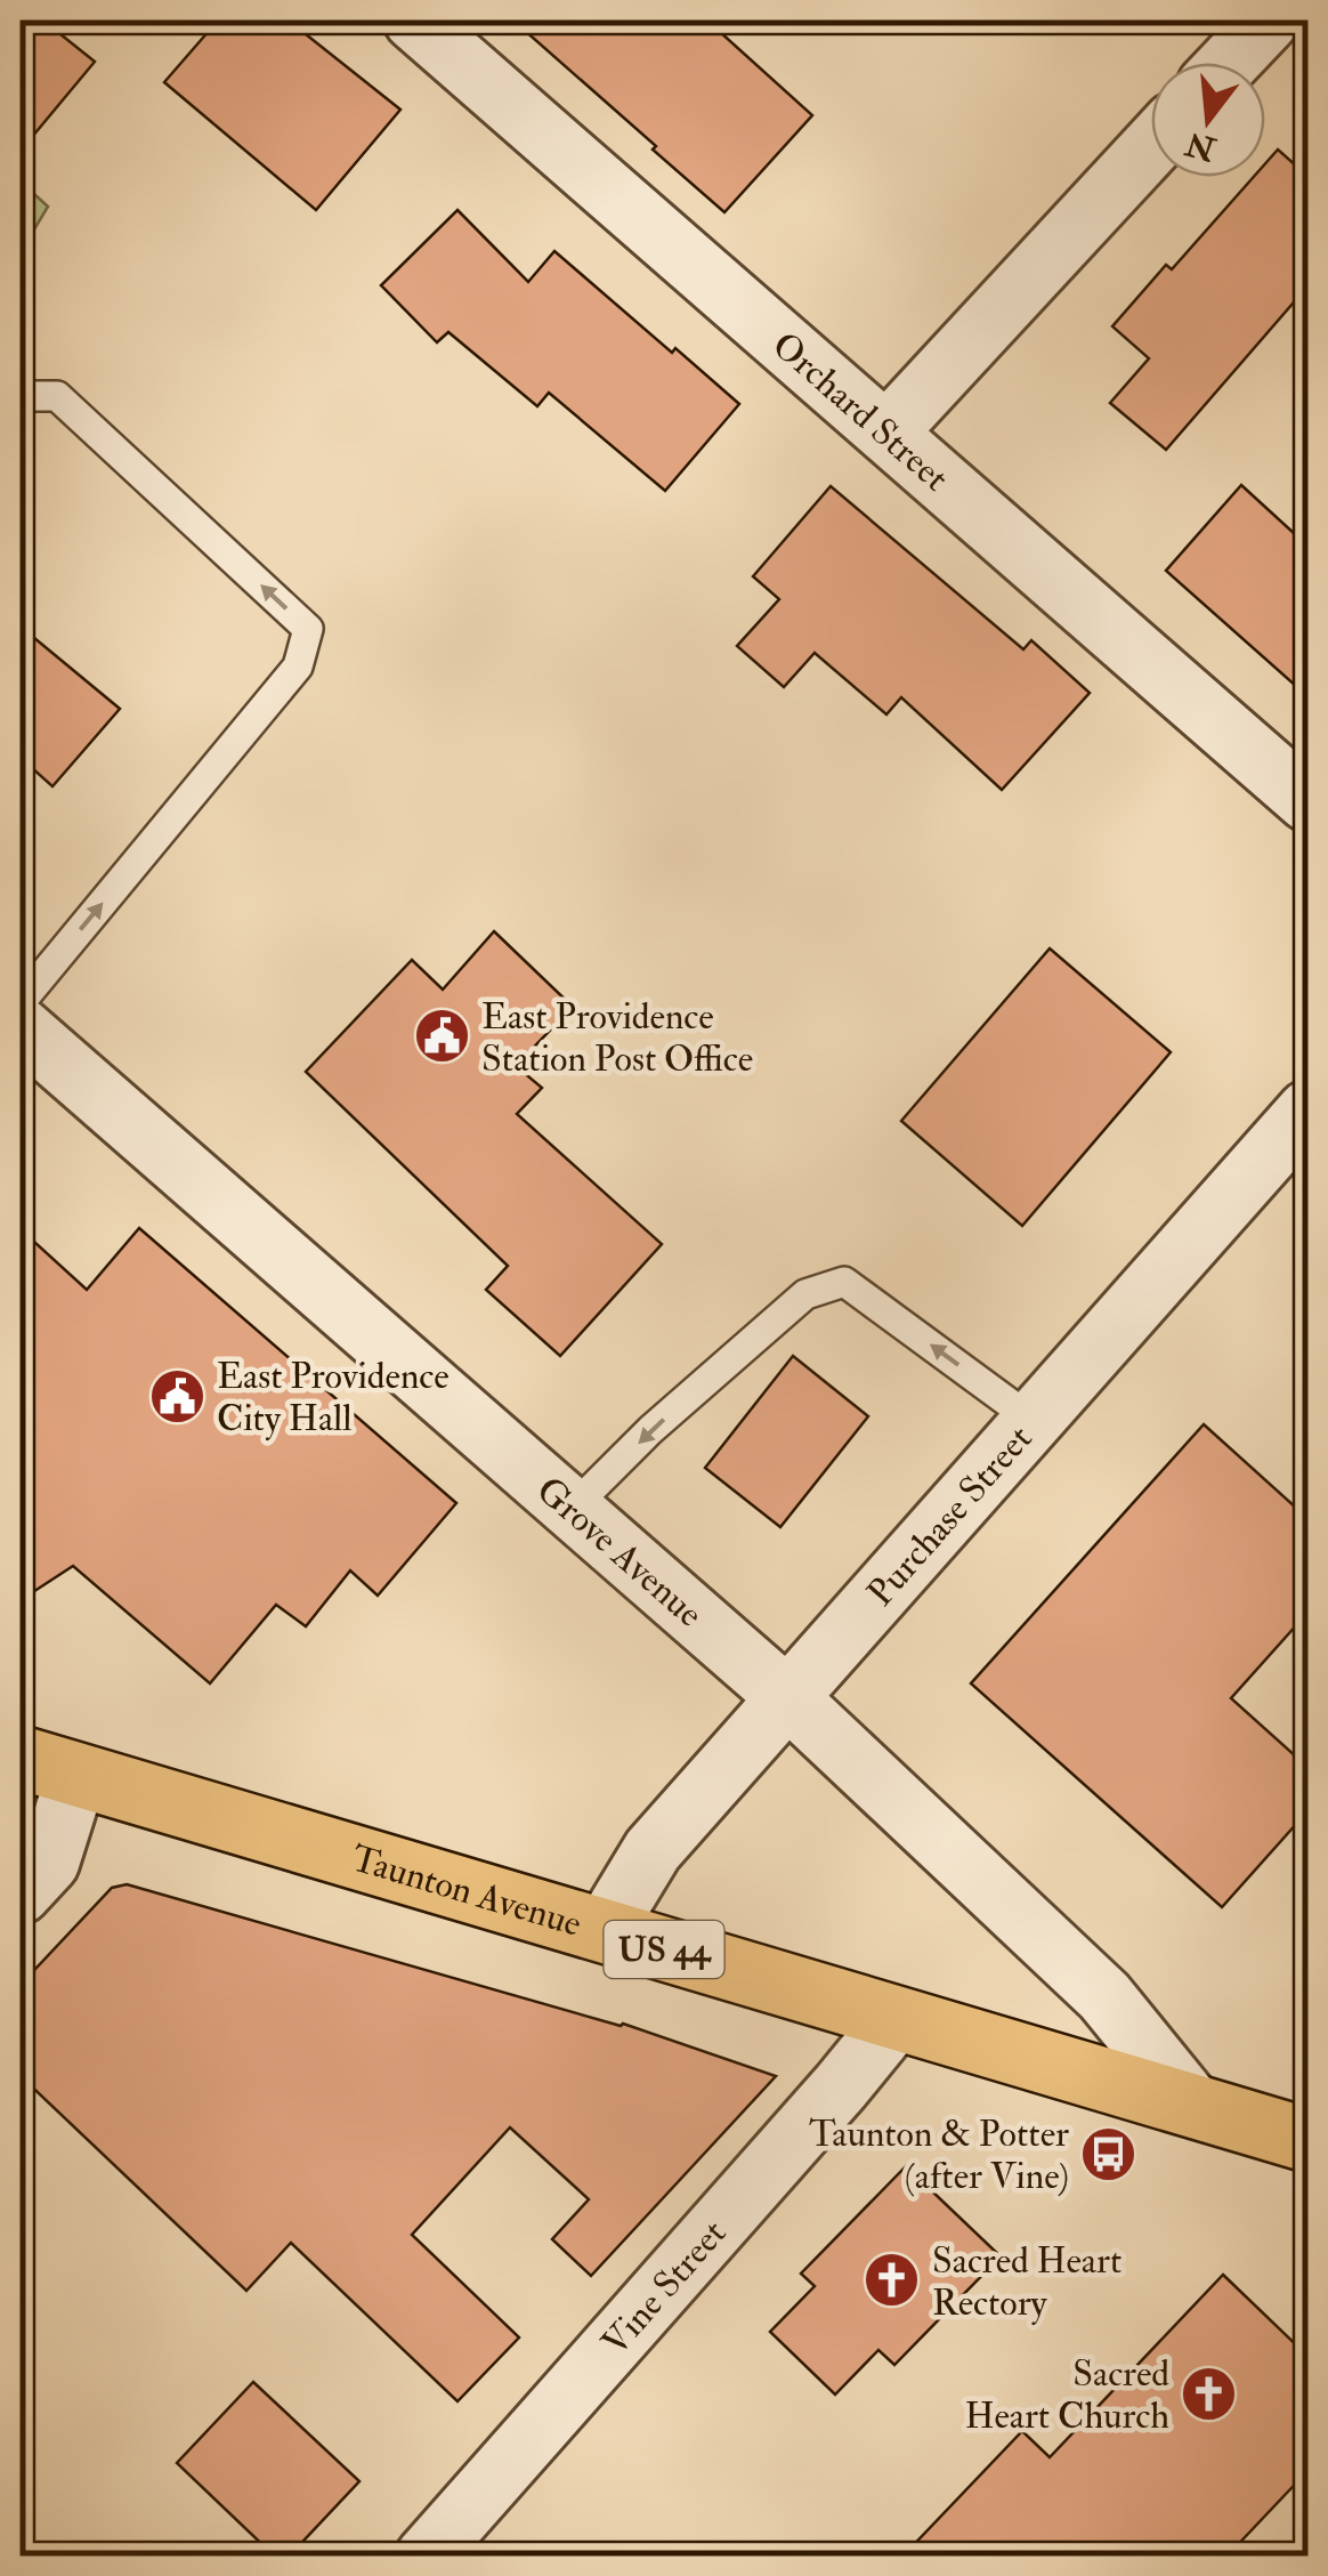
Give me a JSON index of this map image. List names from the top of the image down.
{
  "streets": {
    "highway": ["Taunton Avenue", "US 44"],
    "street": [
      "Orchard Street",
      "Purchase Street",
      "Grove Avenue",
      "Vine Street"
    ]
  },
  "crossings": [
    ["Purchase Street", "Grove Avenue"],
    ["Purchase Street", "Taunton Avenue"],
    ["Grove Avenue", "Taunton Avenue"],
    ["Taunton Avenue", "Vine Street"]
  ],
  "places": {
    "public building": ["East Providence Station Post Office", "East Providence City Hall"],
    "bus stop": ["Taunton & Potter (after Vine)"],
    "church": ["Sacred Heart Rectory", "Sacred Heart Church"]
  },
  "north": "bottom"
}
